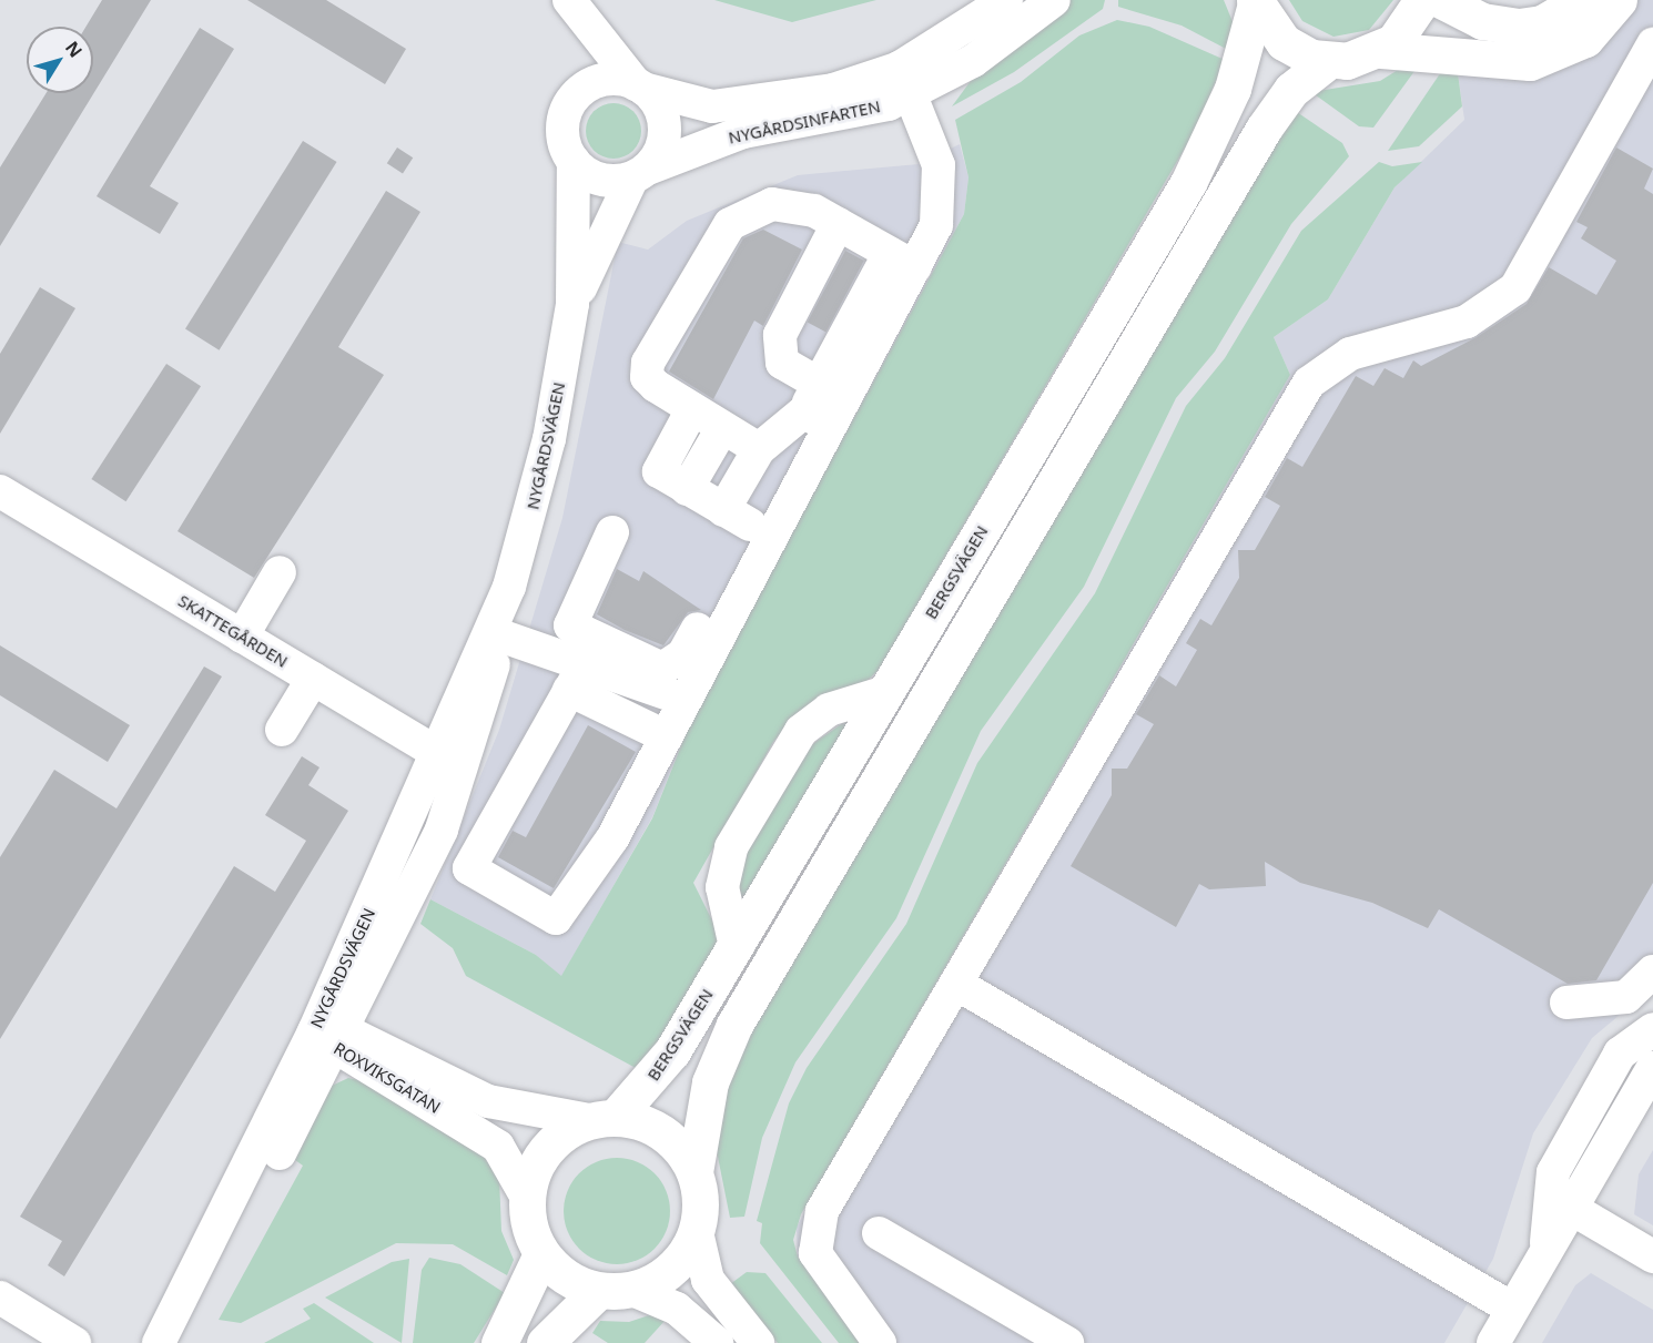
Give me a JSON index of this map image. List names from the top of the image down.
{
  "streets": {
    "main road": ["BERGSVÄGEN"],
    "street": [
      "NYGÅRDSINFARTEN",
      "NYGÅRDSVÄGEN",
      "SKATTEGÅRDEN",
      "ROXVIKSGATAN"
    ]
  },
  "crossings": [
    ["NYGÅRDSINFARTEN", "NYGÅRDSVÄGEN"],
    ["NYGÅRDSVÄGEN", "SKATTEGÅRDEN"],
    ["NYGÅRDSVÄGEN", "ROXVIKSGATAN"],
    ["BERGSVÄGEN", "ROXVIKSGATAN"]
  ],
  "north": "top right"
}
